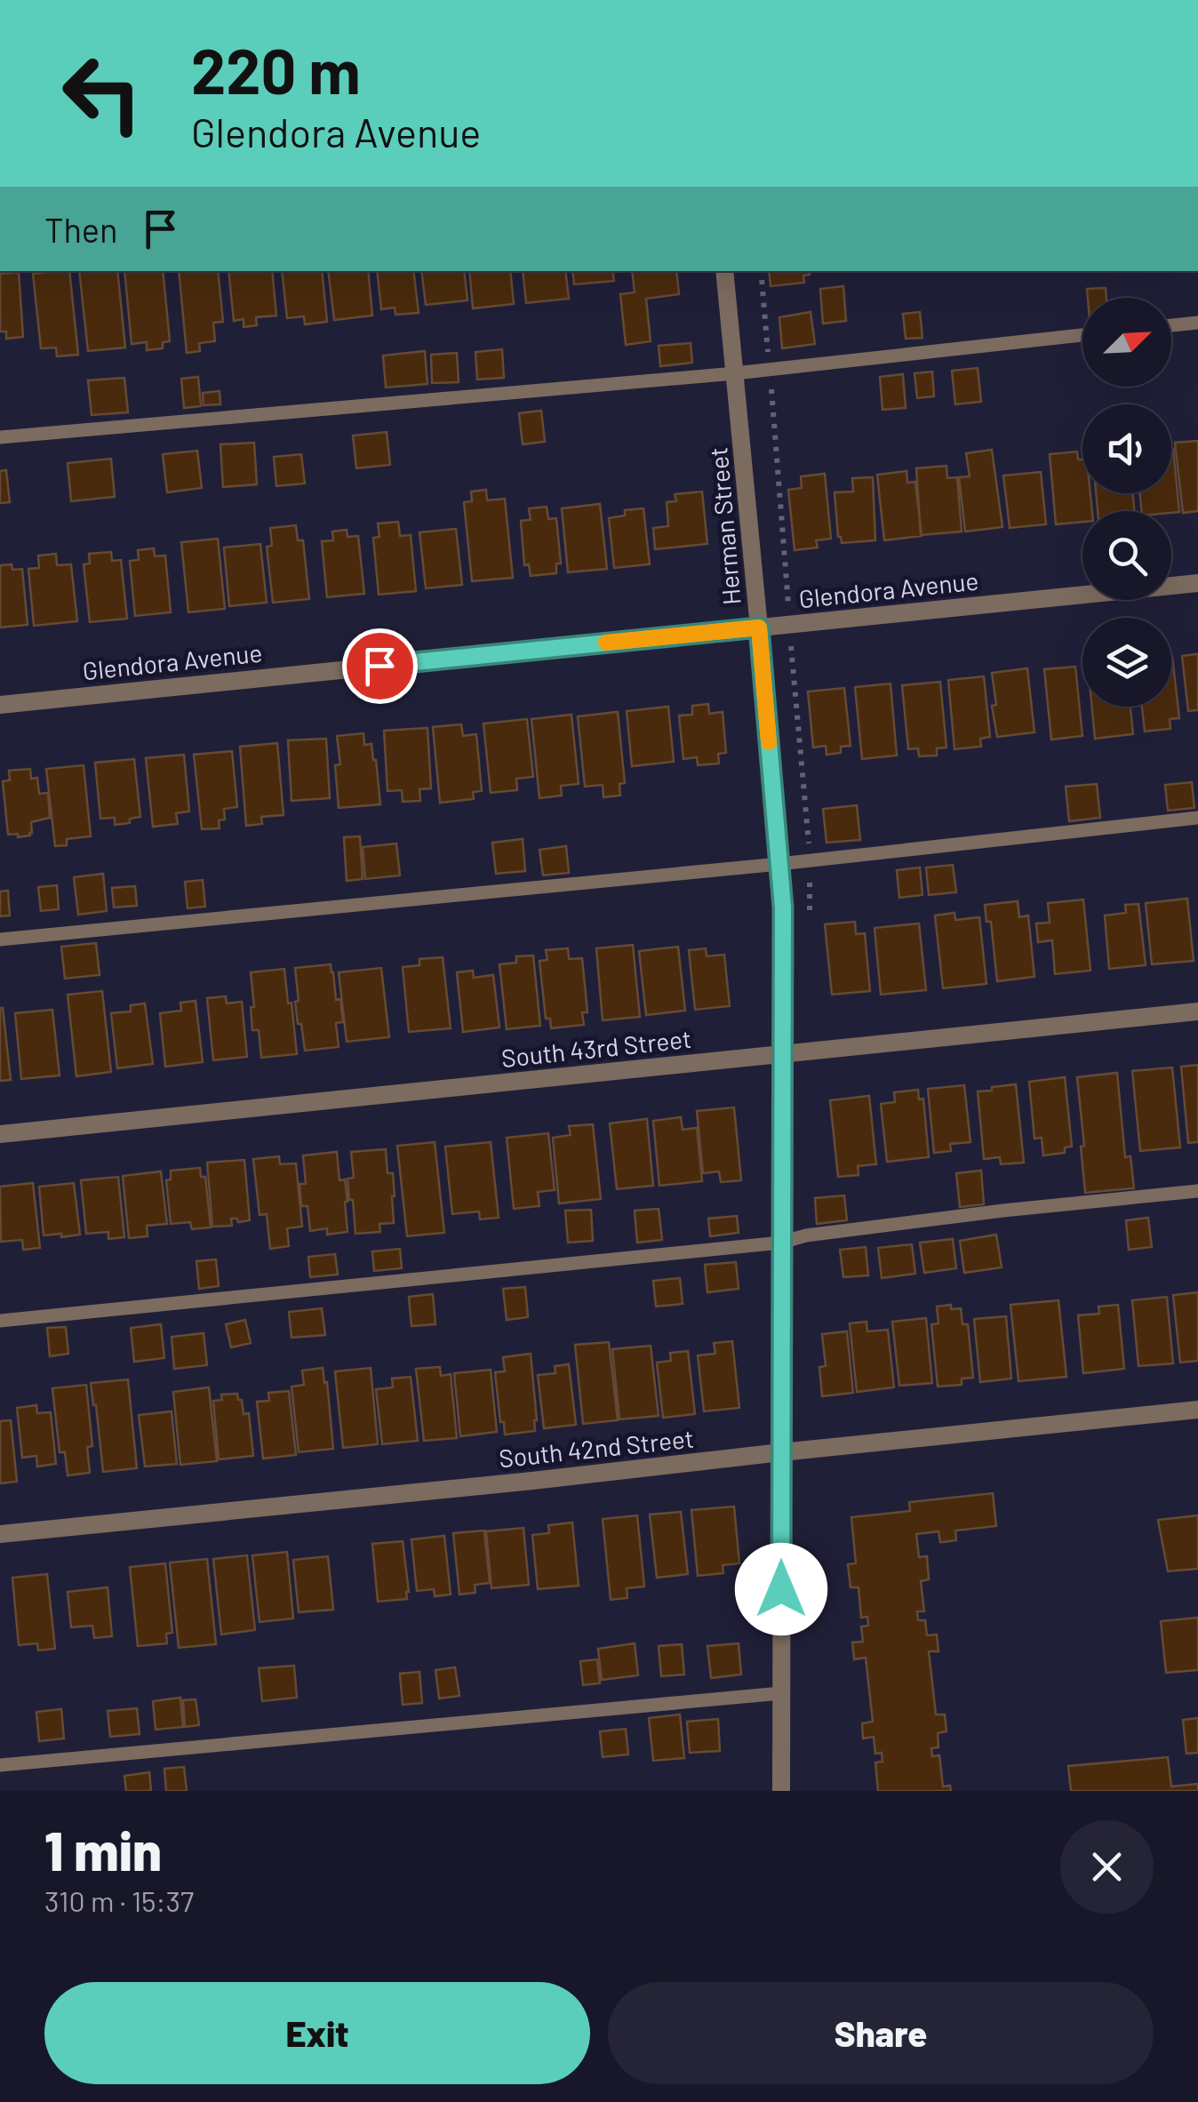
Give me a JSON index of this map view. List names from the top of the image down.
{
  "streets": {
    "street": [
      "Herman Street",
      "Glendora Avenue",
      "South 43rd Street",
      "South 42nd Street"
    ]
  },
  "crossings": [
    ["Herman Street", "Glendora Avenue"],
    ["Herman Street", "South 43rd Street"],
    ["Herman Street", "South 42nd Street"]
  ],
  "north": "top right",
  "page": {
    "turn": ["220 m", "Glendora Avenue"],
    "then": "Then",
    "heading": ["1 min", "310 m · 15:37"],
    "buttons": ["Exit", "Share"]
  }
}
